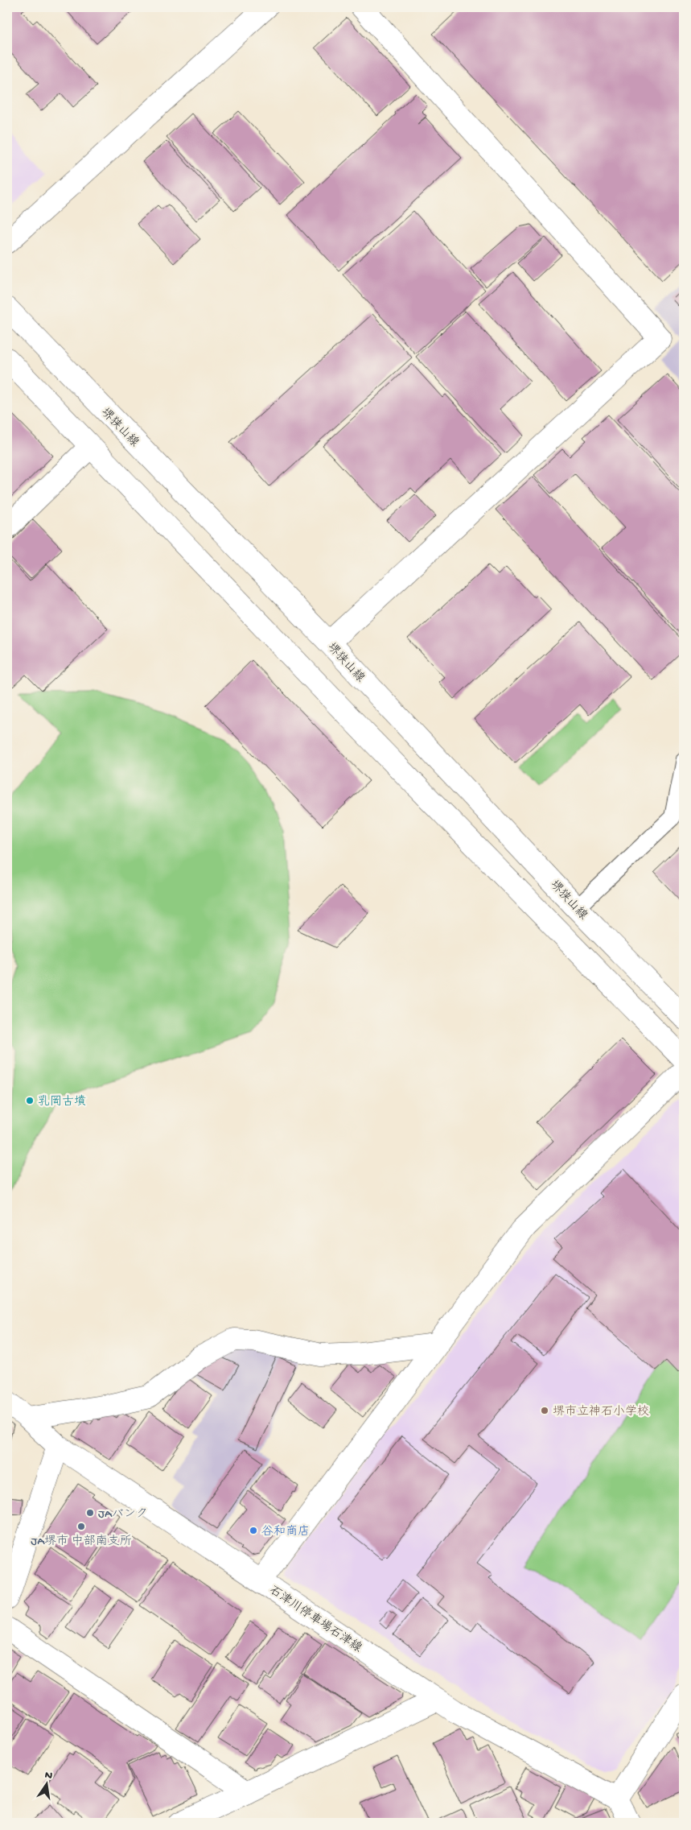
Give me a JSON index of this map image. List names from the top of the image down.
{
  "streets": {
    "street": ["堺狭山線", "石津川停車場石津線"]
  },
  "places": [
    "乳岡古墳",
    "堺市立神石小学校",
    "JAバンク",
    "JA堺市 中部南支所",
    "谷和商店"
  ],
  "north": "top"
}
